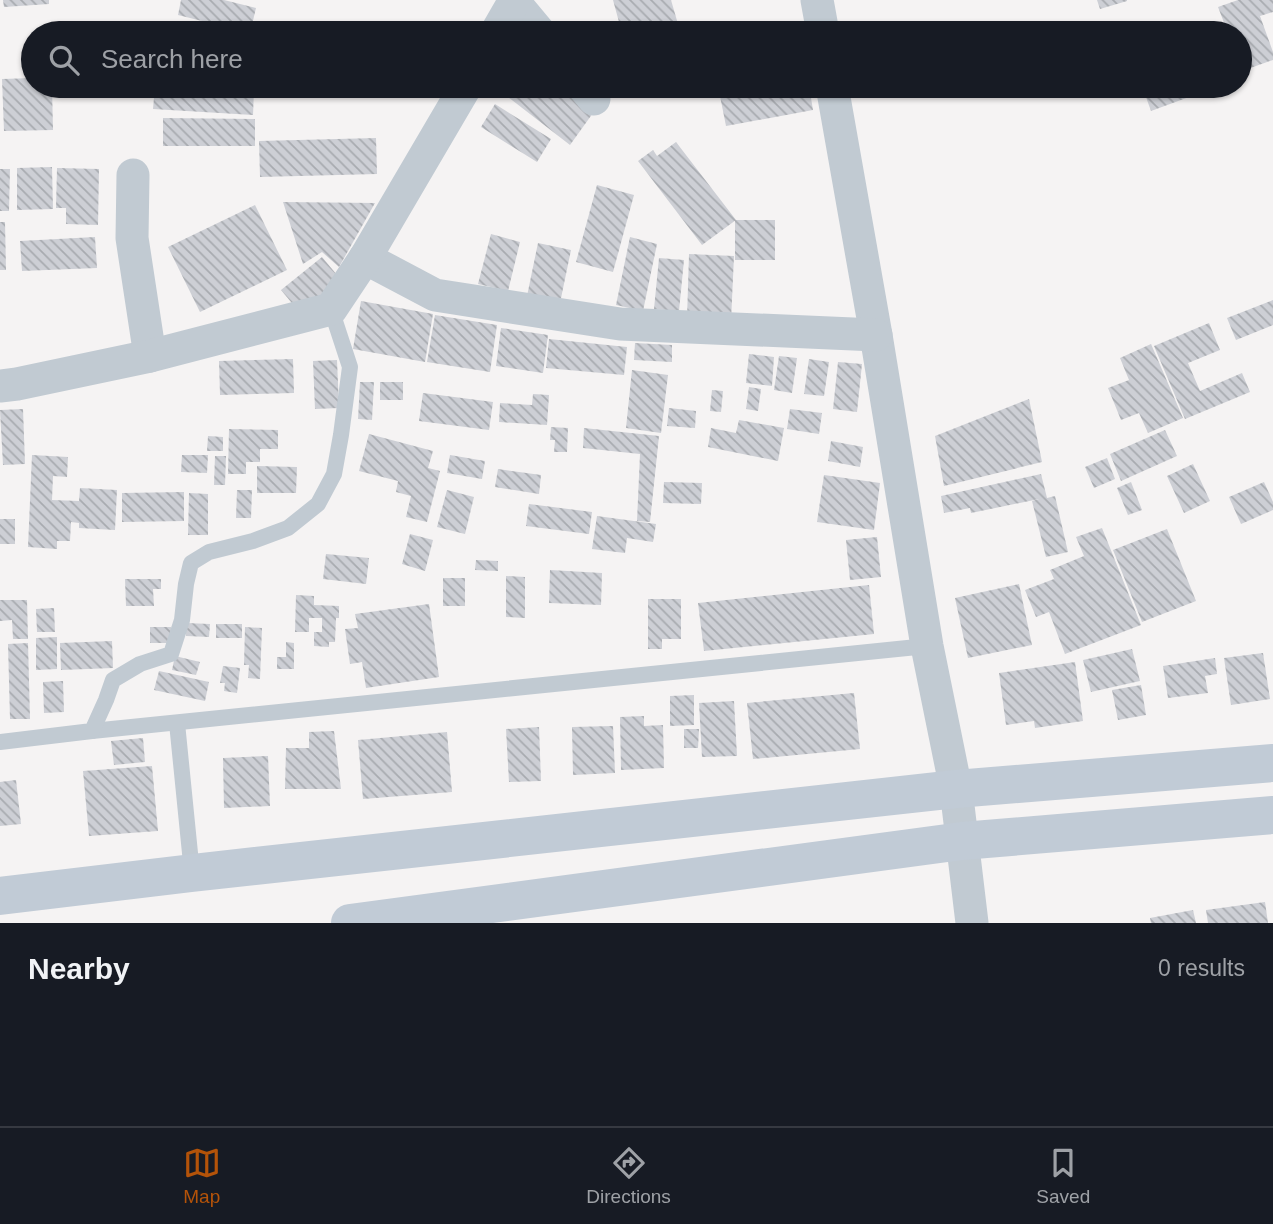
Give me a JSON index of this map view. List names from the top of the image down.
{
  "page": {
    "search": "Search here",
    "heading": ["Nearby", "0 results"],
    "nav": ["Map", "Directions", "Saved"]
  }
}
